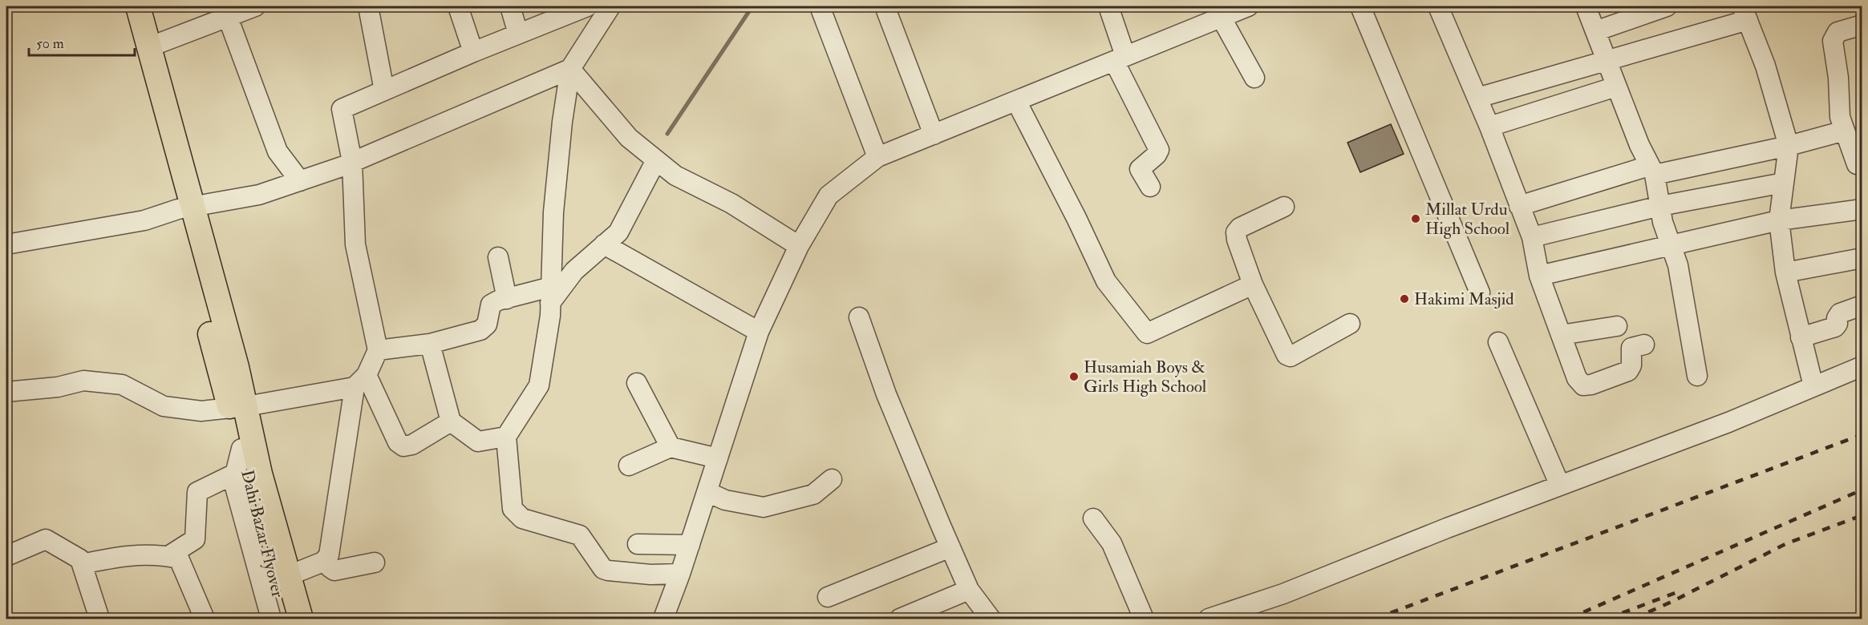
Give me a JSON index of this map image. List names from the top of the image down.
{
  "streets": {
    "main road": ["Dahi Bazar Flyover"]
  },
  "places": ["Millat Urdu High School", "Hakimi Masjid", "Husamiah Boys & Girls High School"],
  "scale_bar": "50 m"
}
